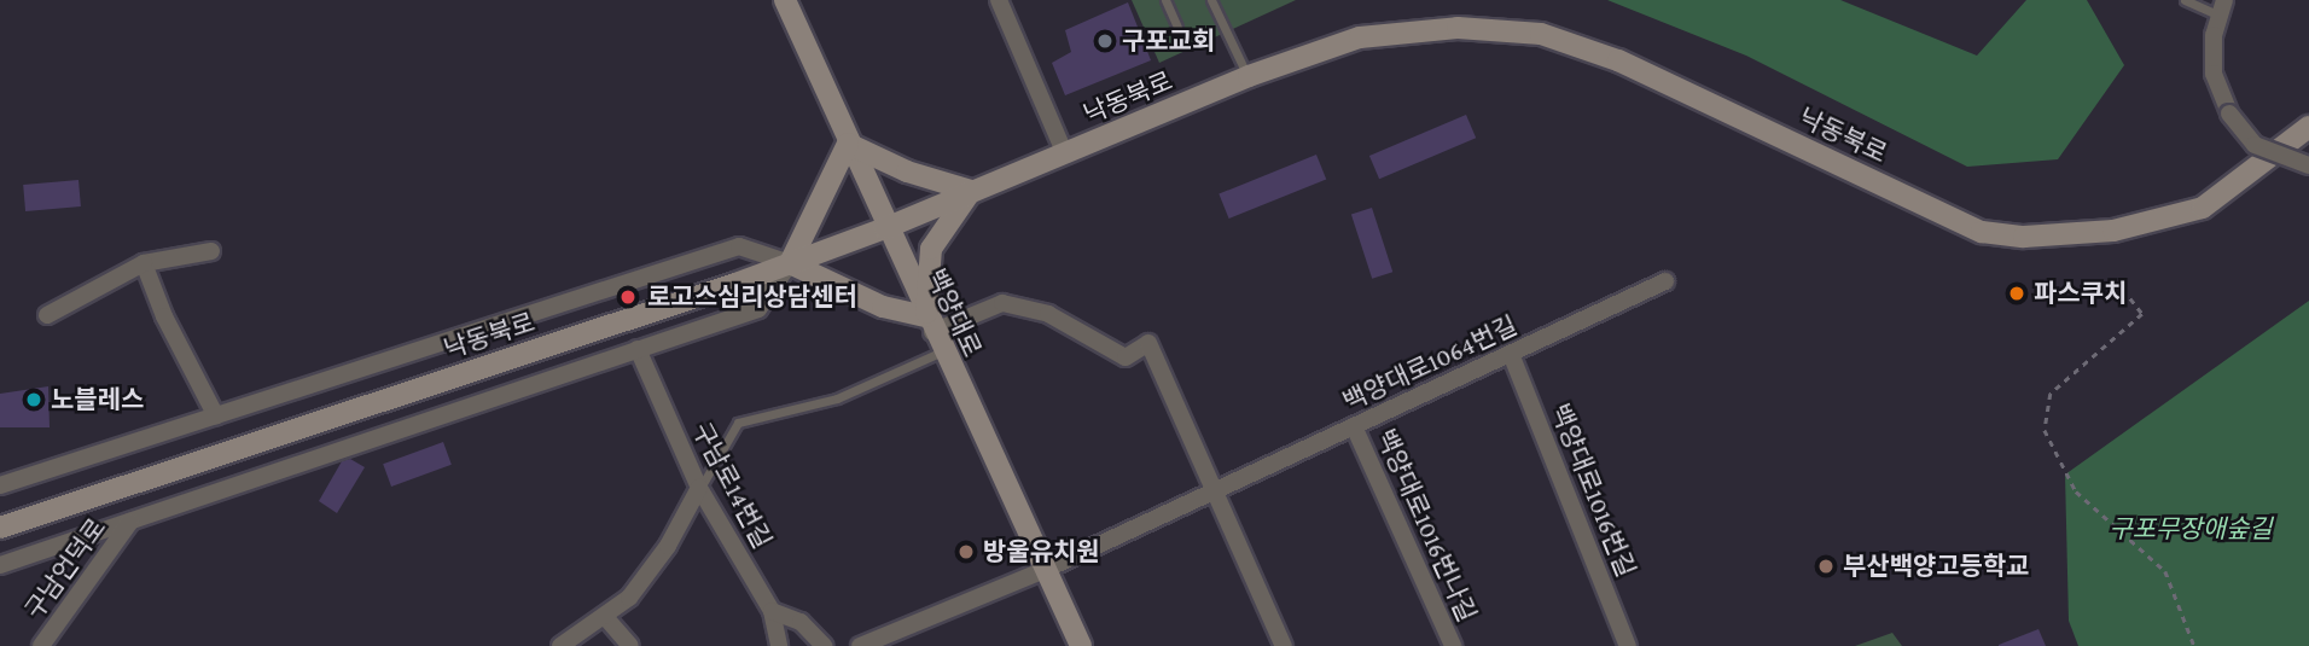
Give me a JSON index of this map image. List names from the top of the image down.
{
  "streets": {
    "main road": ["낙동북로", "백양대로"],
    "street": [
      "백양대로1064번길",
      "구남로14번길",
      "백양대로1016번길",
      "백양대로1016번나길",
      "구남언덕로"
    ]
  },
  "crossings": [
    ["낙동북로", "백양대로"],
    ["백양대로", "백양대로1064번길"],
    ["백양대로1064번길", "백양대로1016번길"],
    ["백양대로1064번길", "백양대로1016번나길"]
  ],
  "parks": ["구포무장애숲길"],
  "places": [
    "구포교회",
    "파스쿠치",
    "로고스심리상담센터",
    "노블레스",
    "방울유치원",
    "부산백양고등학교"
  ]
}
